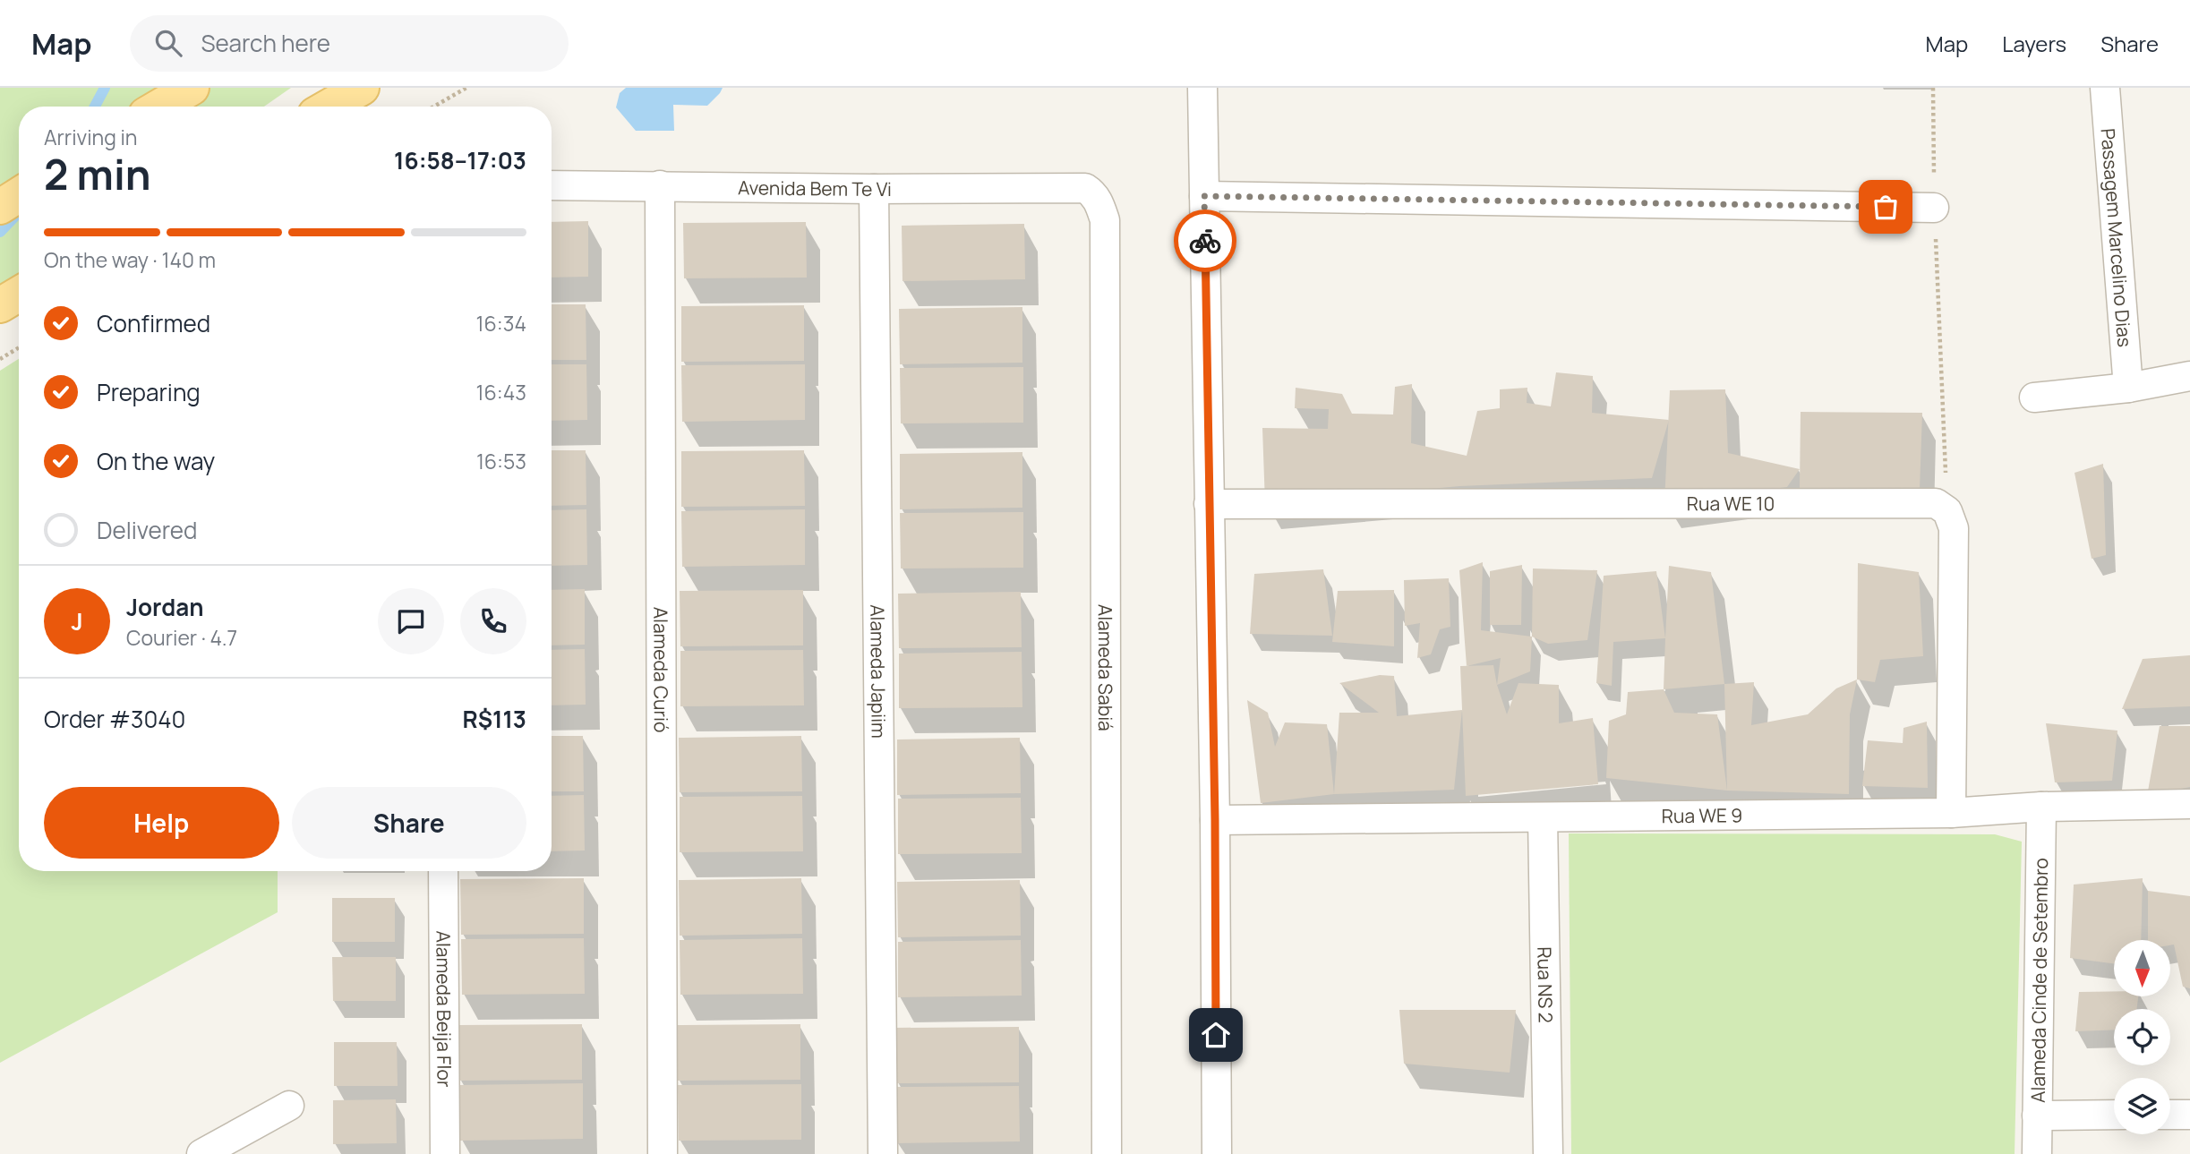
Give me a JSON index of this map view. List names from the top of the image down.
{
  "streets": {
    "street": [
      "Avenida Bem Te Vi",
      "Passagem Marcelino Dias",
      "Rua WE 10",
      "Alameda Sabiá",
      "Alameda Curió",
      "Alameda Japiim",
      "Rua WE 9",
      "Alameda Cinde de Setembro",
      "Rua NS 2",
      "Alameda Beija Flor"
    ]
  },
  "crossings": [
    ["Avenida Bem Te Vi", "Alameda Sabiá"],
    ["Avenida Bem Te Vi", "Alameda Curió"],
    ["Avenida Bem Te Vi", "Alameda Japiim"],
    ["Rua WE 9", "Alameda Cinde de Setembro"],
    ["Rua WE 9", "Rua NS 2"]
  ],
  "north": "bottom",
  "page": {
    "header": "Map",
    "search": "Search here",
    "nav": ["Map", "Layers", "Share"],
    "heading": ["2 min", "Arriving in", "16:58–17:03"],
    "panel": [
      "Jordan",
      "Courier · 4.7",
      "Order #3040",
      "R$113"
    ],
    "bar": "On the way · 140 m",
    "list": [
      ["Confirmed", "16:34"],
      ["Preparing", "16:43"],
      ["On the way", "16:53"],
      "Delivered"
    ],
    "round": "J",
    "buttons": ["Help", "Share"]
  }
}
